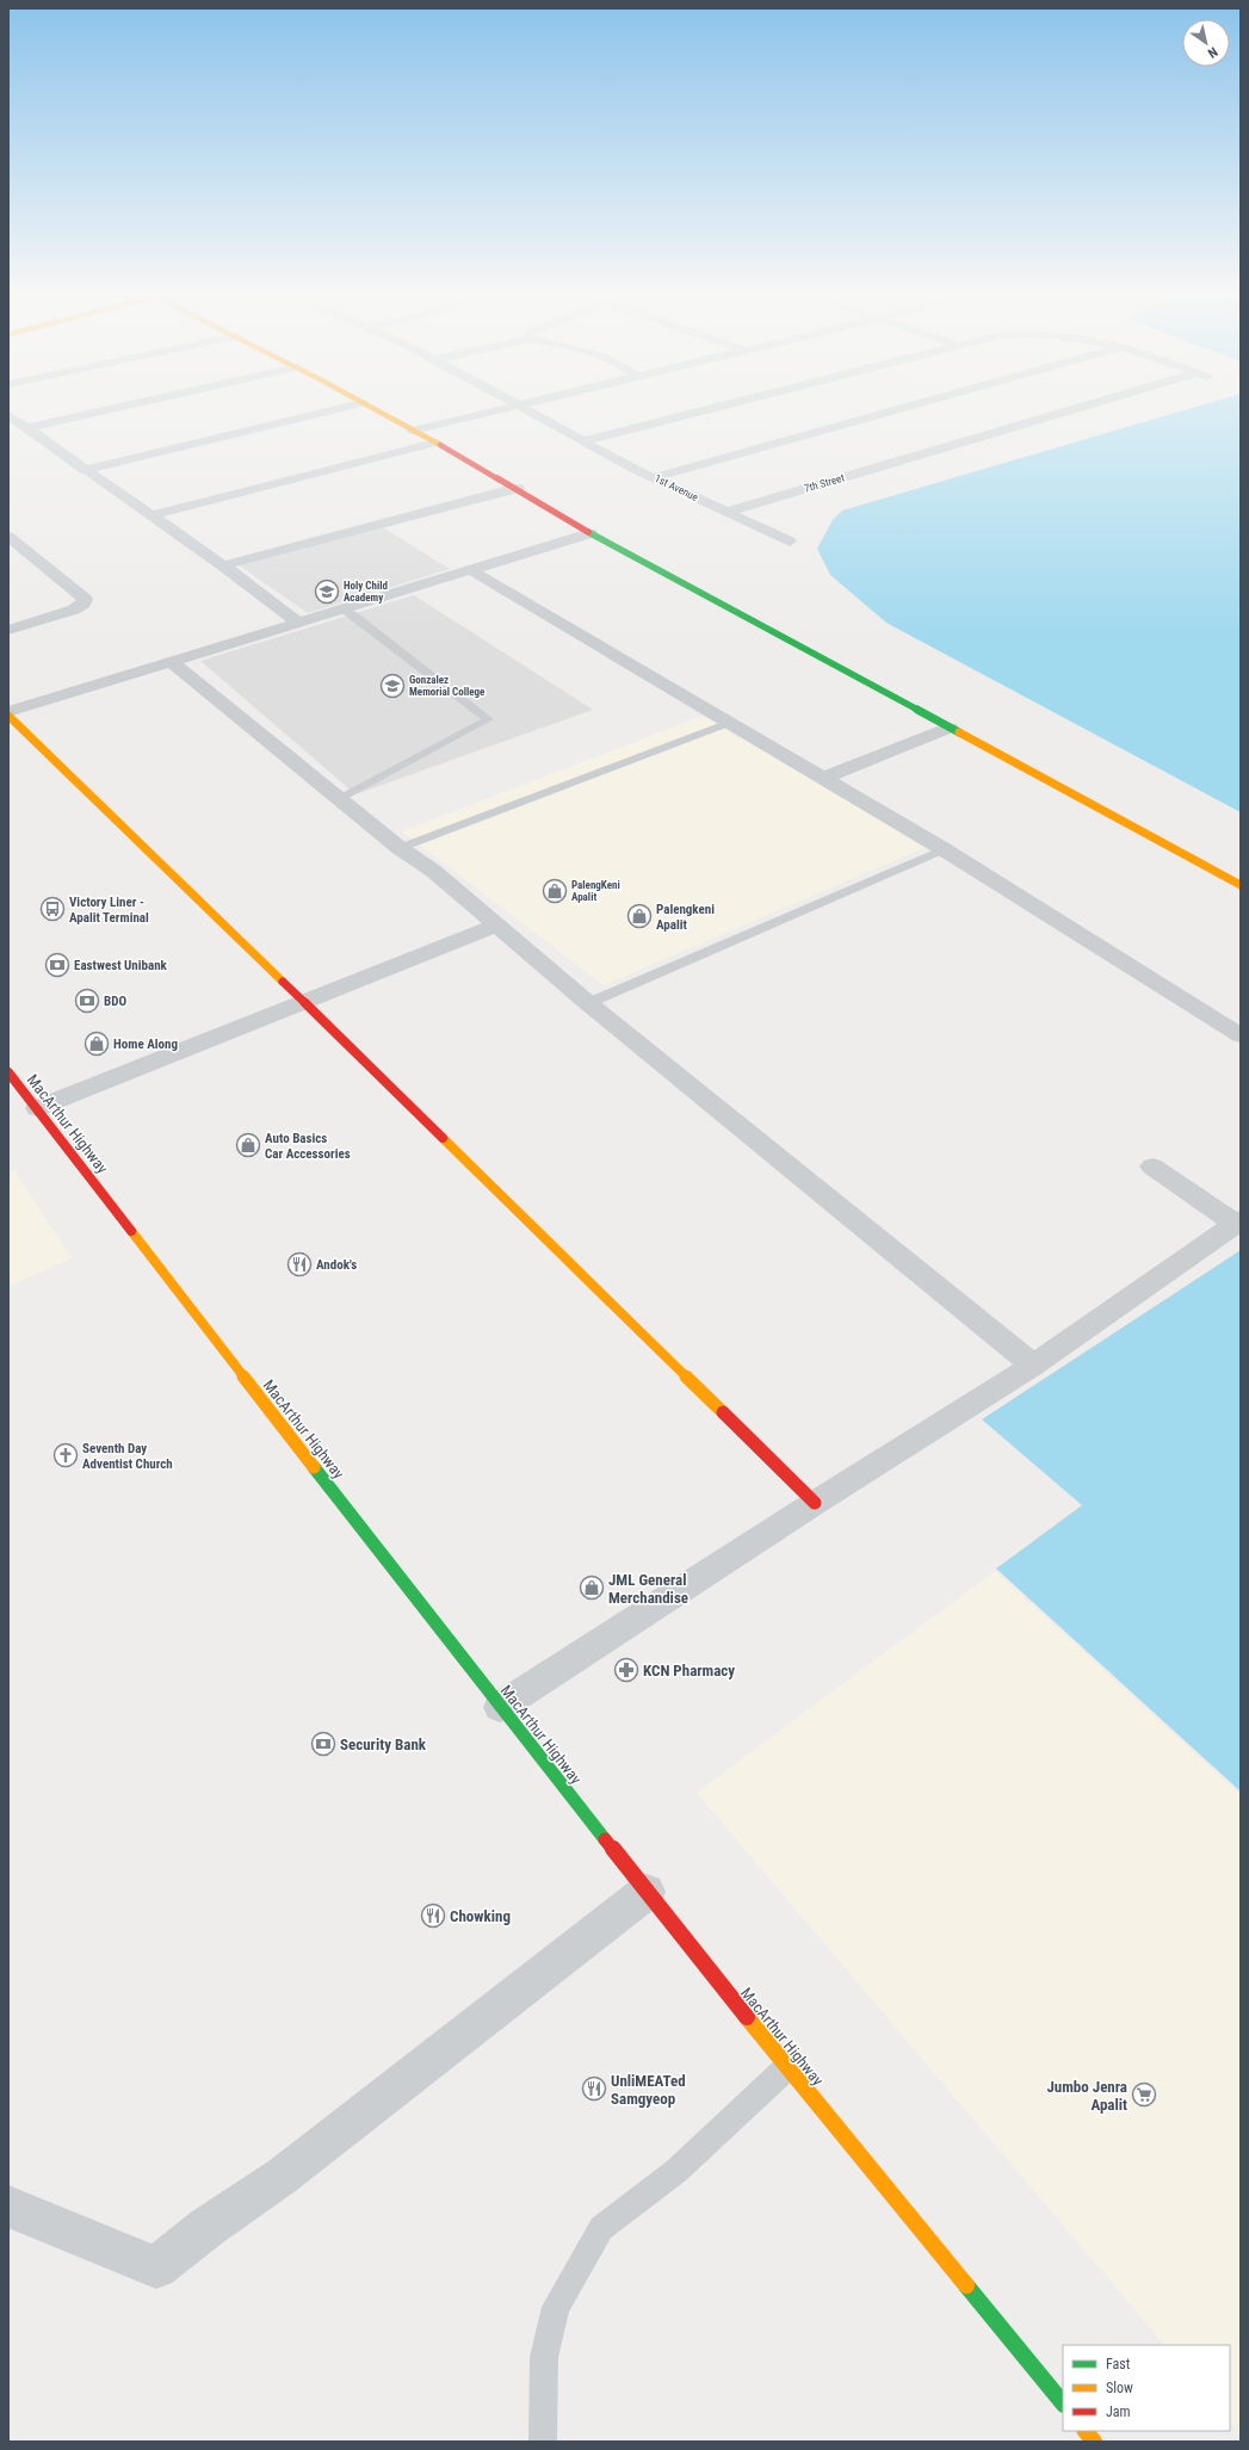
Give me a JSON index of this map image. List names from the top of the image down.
{
  "streets": {
    "main road": ["MacArthur Highway"],
    "street": ["7th Street", "1st Avenue"]
  },
  "crossings": [
    ["7th Street", "1st Avenue"]
  ],
  "places": {
    "school or university": ["Holy Child Academy", "Gonzalez Memorial College"],
    "shop": [
      "PalengKeni Apalit",
      "Palengkeni Apalit",
      "Home Along",
      "Auto Basics Car Accessories",
      "JML General Merchandise"
    ],
    "bus stop": ["Victory Liner - Apalit Terminal"],
    "bank": ["Eastwest Unibank", "BDO", "Security Bank"],
    "restaurant": ["Andok's", "Chowking", "UnliMEATed Samgyeop"],
    "church": ["Seventh Day Adventist Church"],
    "pharmacy": ["KCN Pharmacy"],
    "supermarket": ["Jumbo Jenra Apalit"]
  },
  "legend": ["Fast", "Slow", "Jam"],
  "north": "bottom right"
}
